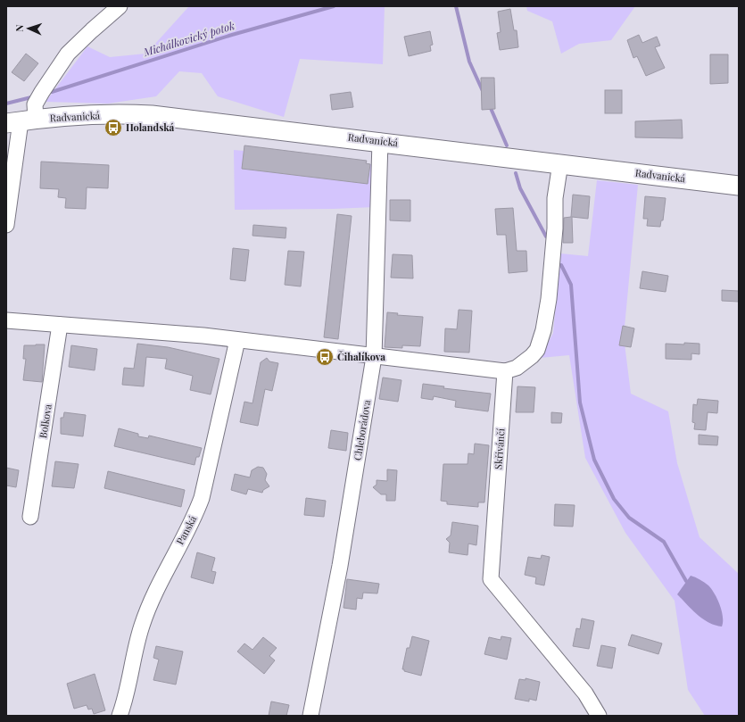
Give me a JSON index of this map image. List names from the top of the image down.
{
  "streets": {
    "street": [
      "Radvanická",
      "Bolkova",
      "Chleborádova",
      "Skřivánčí",
      "Panská"
    ]
  },
  "crossings": [
    ["Radvanická", "Chleborádova"]
  ],
  "water": ["Michálkovický potok"],
  "places": {
    "bus stop": ["Holandská", "Čihalíkova"]
  },
  "north": "left"
}
